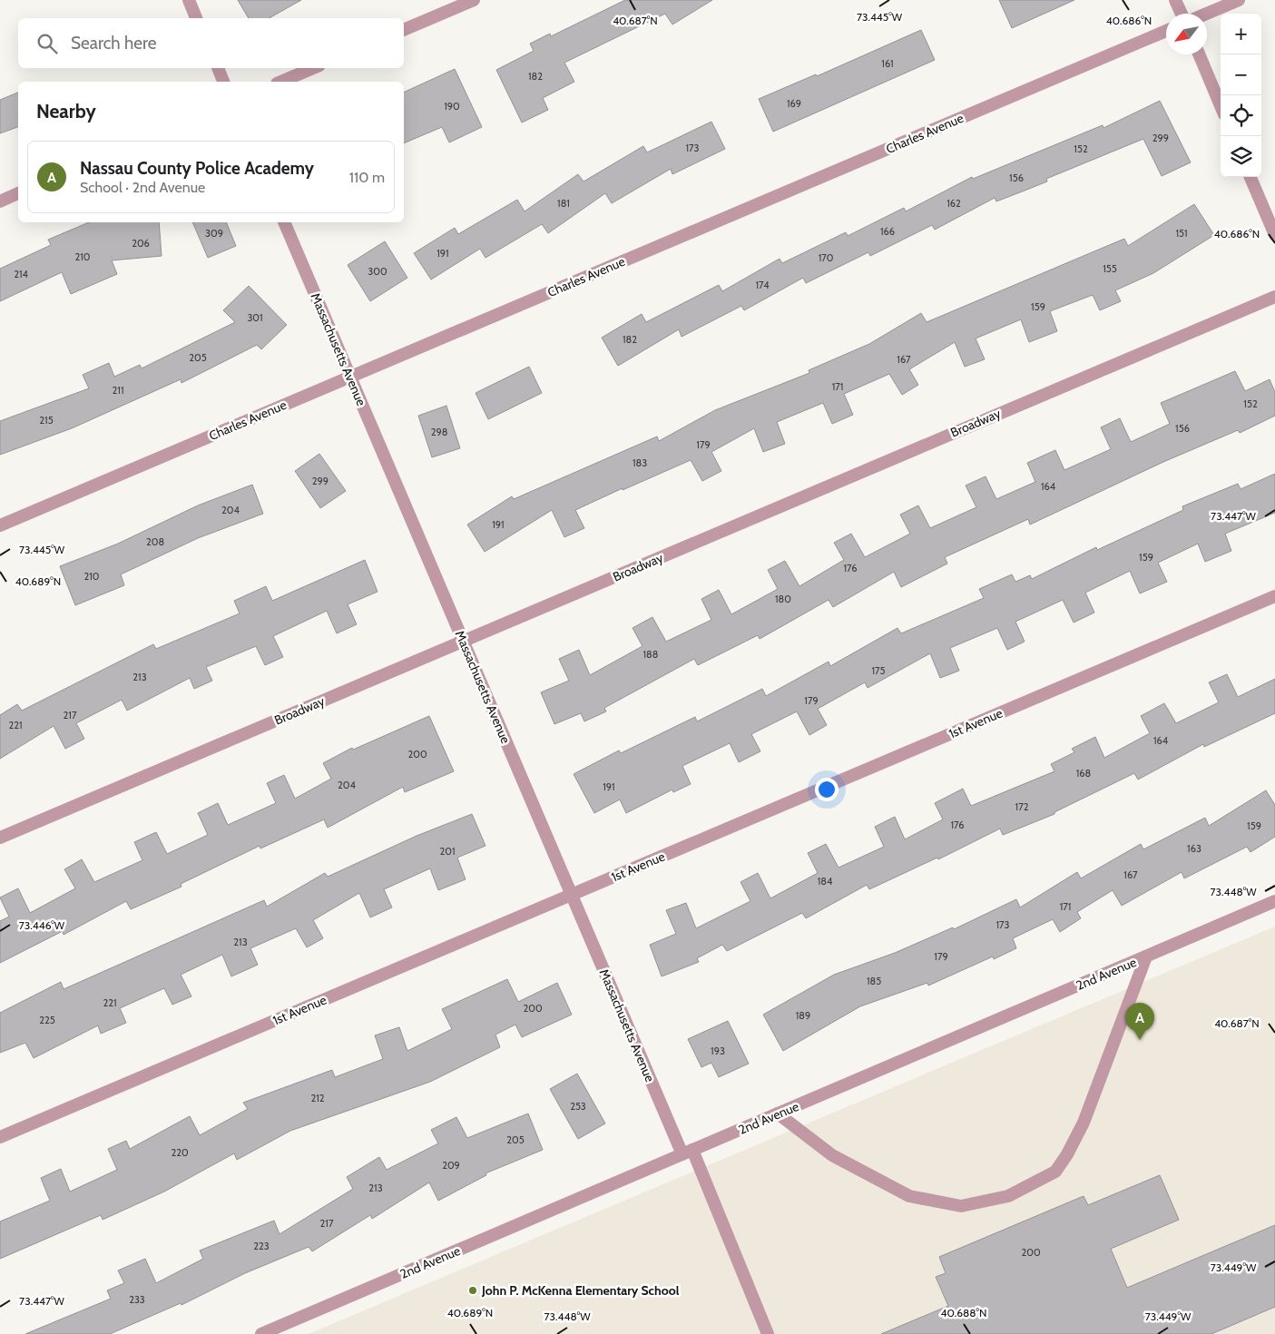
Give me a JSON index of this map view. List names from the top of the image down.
{
  "streets": {
    "street": [
      "Charles Avenue",
      "Massachusetts Avenue",
      "Broadway",
      "1st Avenue",
      "2nd Avenue"
    ]
  },
  "crossings": [
    ["Charles Avenue", "Massachusetts Avenue"],
    ["Massachusetts Avenue", "Broadway"],
    ["Massachusetts Avenue", "1st Avenue"],
    ["Massachusetts Avenue", "2nd Avenue"]
  ],
  "places": ["John P. McKenna Elementary School"],
  "house_numbers": [
    "161",
    "182",
    "169",
    "190",
    "299",
    "173",
    "152",
    "156",
    "181",
    "162",
    "166",
    "309",
    "151",
    "206",
    "191",
    "210",
    "170",
    "155",
    "300",
    "214",
    "174",
    "159",
    "301",
    "182",
    "205",
    "167",
    "171",
    "211",
    "152",
    "215",
    "156",
    "298",
    "179",
    "183",
    "299",
    "164",
    "204",
    "191",
    "208",
    "159",
    "176",
    "210",
    "180",
    "188",
    "175",
    "213",
    "179",
    "217",
    "221",
    "164",
    "200",
    "168",
    "204",
    "191",
    "172",
    "176",
    "159",
    "163",
    "201",
    "167",
    "184",
    "171",
    "173",
    "213",
    "179",
    "185",
    "221",
    "200",
    "189",
    "225",
    "193",
    "212",
    "253",
    "205",
    "220",
    "209",
    "213",
    "217",
    "223",
    "200",
    "233"
  ],
  "north": "bottom left",
  "page": {
    "map_buttons": ["+", "−"],
    "search": "Search here",
    "heading": "Nearby",
    "list": [
      {
        "mark": "A",
        "name": "Nassau County Police Academy",
        "note": "School · 2nd Avenue",
        "value": "110 m"
      }
    ],
    "pins": "A"
  },
  "coordinates": [
    "73.445°W",
    "40.686°N",
    "40.687°N",
    "73.447°W",
    "40.689°N",
    "73.448°W",
    "73.446°W",
    "73.449°W",
    "40.688°N"
  ]
}
